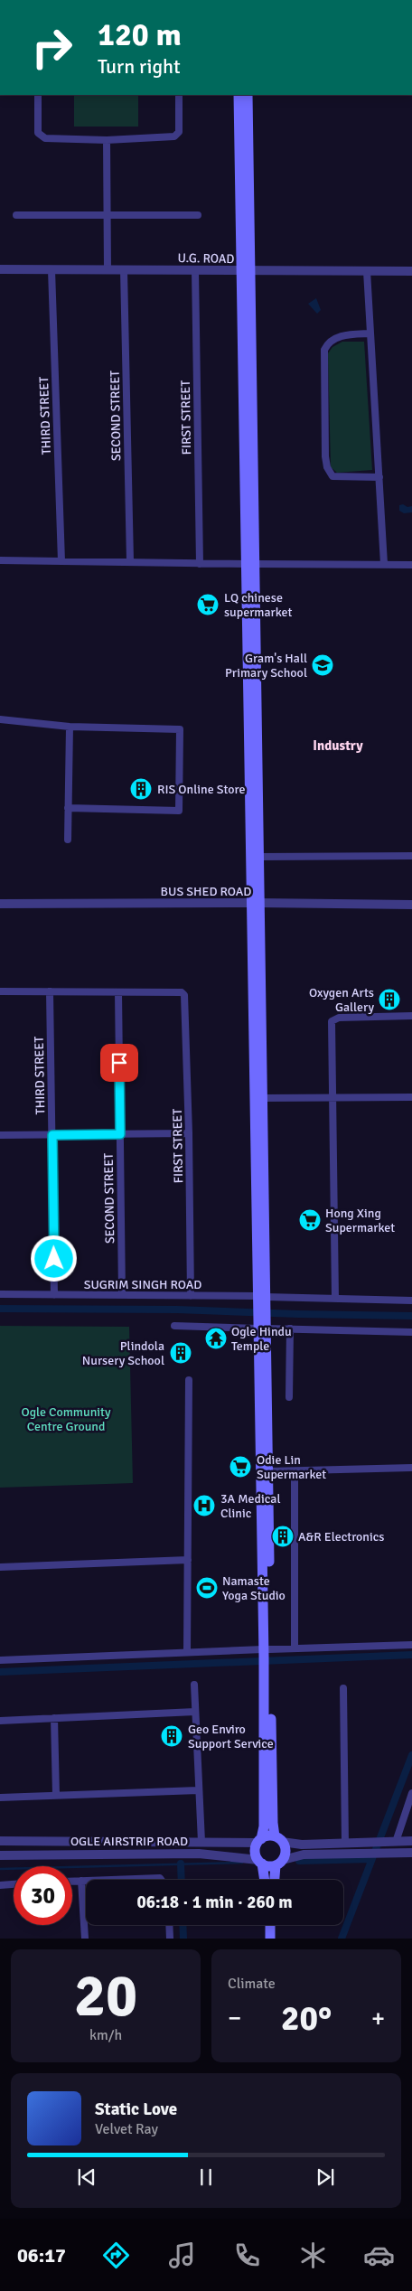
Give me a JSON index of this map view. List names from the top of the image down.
{
  "streets": {
    "street": [
      "U.G. ROAD",
      "THIRD STREET",
      "SECOND STREET",
      "FIRST STREET",
      "BUS SHED ROAD",
      "SUGRIM SINGH ROAD",
      "OGLE AIRSTRIP ROAD"
    ]
  },
  "crossings": [
    ["U.G. ROAD", "THIRD STREET"],
    ["U.G. ROAD", "SECOND STREET"],
    ["U.G. ROAD", "FIRST STREET"],
    ["THIRD STREET", "SUGRIM SINGH ROAD"],
    ["SECOND STREET", "FIRST STREET"],
    ["SECOND STREET", "SUGRIM SINGH ROAD"],
    ["FIRST STREET", "SUGRIM SINGH ROAD"]
  ],
  "districts": ["Industry"],
  "parks": ["Ogle Community Centre Ground"],
  "places": {
    "supermarket": ["LQ chinese supermarket", "Hong Xing Supermarket", "Odie Lin Supermarket"],
    "school or university": ["Gram's Hall Primary School"],
    "building": [
      "RIS Online Store",
      "Oxygen Arts Gallery",
      "Plindola Nursery School",
      "A&R Electronics",
      "Geo Enviro Support Service"
    ],
    "temple": ["Ogle Hindu Temple"],
    "hospital": ["3A Medical Clinic"],
    "sports": ["Namaste Yoga Studio"]
  },
  "page": {
    "turn": ["120 m", "Turn right"],
    "limit": "30",
    "trip": "06:18 · 1 min · 260 m",
    "tile": [
      ["20", "km/h"],
      "Climate"
    ],
    "heat": ["−", "20°", "+"],
    "song": ["Static Love", "Velvet Ray"],
    "tabs": "06:17"
  }
}
